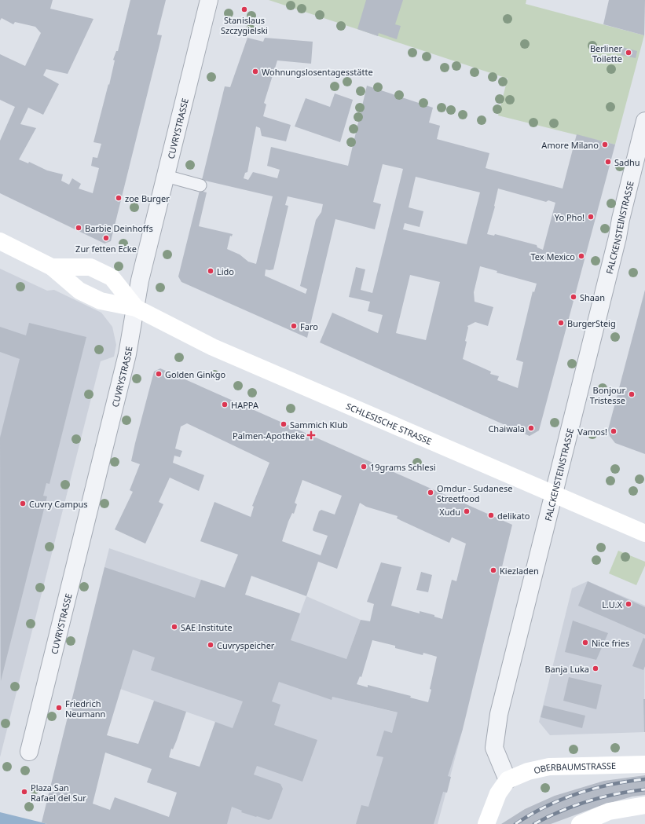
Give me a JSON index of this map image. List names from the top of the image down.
{
  "streets": {
    "main road": ["SCHLESISCHE STRASSE", "OBERBAUMSTRASSE"],
    "street": ["CUVRYSTRASSE", "FALCKENSTEINSTRASSE"]
  },
  "crossings": [
    ["CUVRYSTRASSE", "SCHLESISCHE STRASSE"],
    ["FALCKENSTEINSTRASSE", "SCHLESISCHE STRASSE"],
    ["FALCKENSTEINSTRASSE", "OBERBAUMSTRASSE"]
  ],
  "places": {
    "other": [
      "Stanislaus Szczygielski",
      "Berliner Toilette",
      "Wohnungslosentagesstätte",
      "Amore Milano",
      "Sadhu",
      "zoe Burger",
      "Yo Pho!",
      "Barbie Deinhoffs",
      "Zur fetten Ecke",
      "Tex Mexico",
      "Lido",
      "Shaan",
      "BurgerSteig",
      "Faro",
      "Golden Ginkgo",
      "Bonjour Tristesse",
      "HAPPA",
      "Sammich Klub",
      "Chaiwala",
      "Vamos!",
      "19grams Schlesi",
      "Omdur - Sudanese Streetfood",
      "Cuvry Campus",
      "Xudu",
      "delikato",
      "Kiezladen",
      "L.U.X",
      "SAE Institute",
      "Nice fries",
      "Cuvryspeicher",
      "Banja Luka",
      "Friedrich Neumann",
      "Plaza San Rafael del Sur"
    ],
    "health": ["Palmen-Apotheke"]
  }
}
